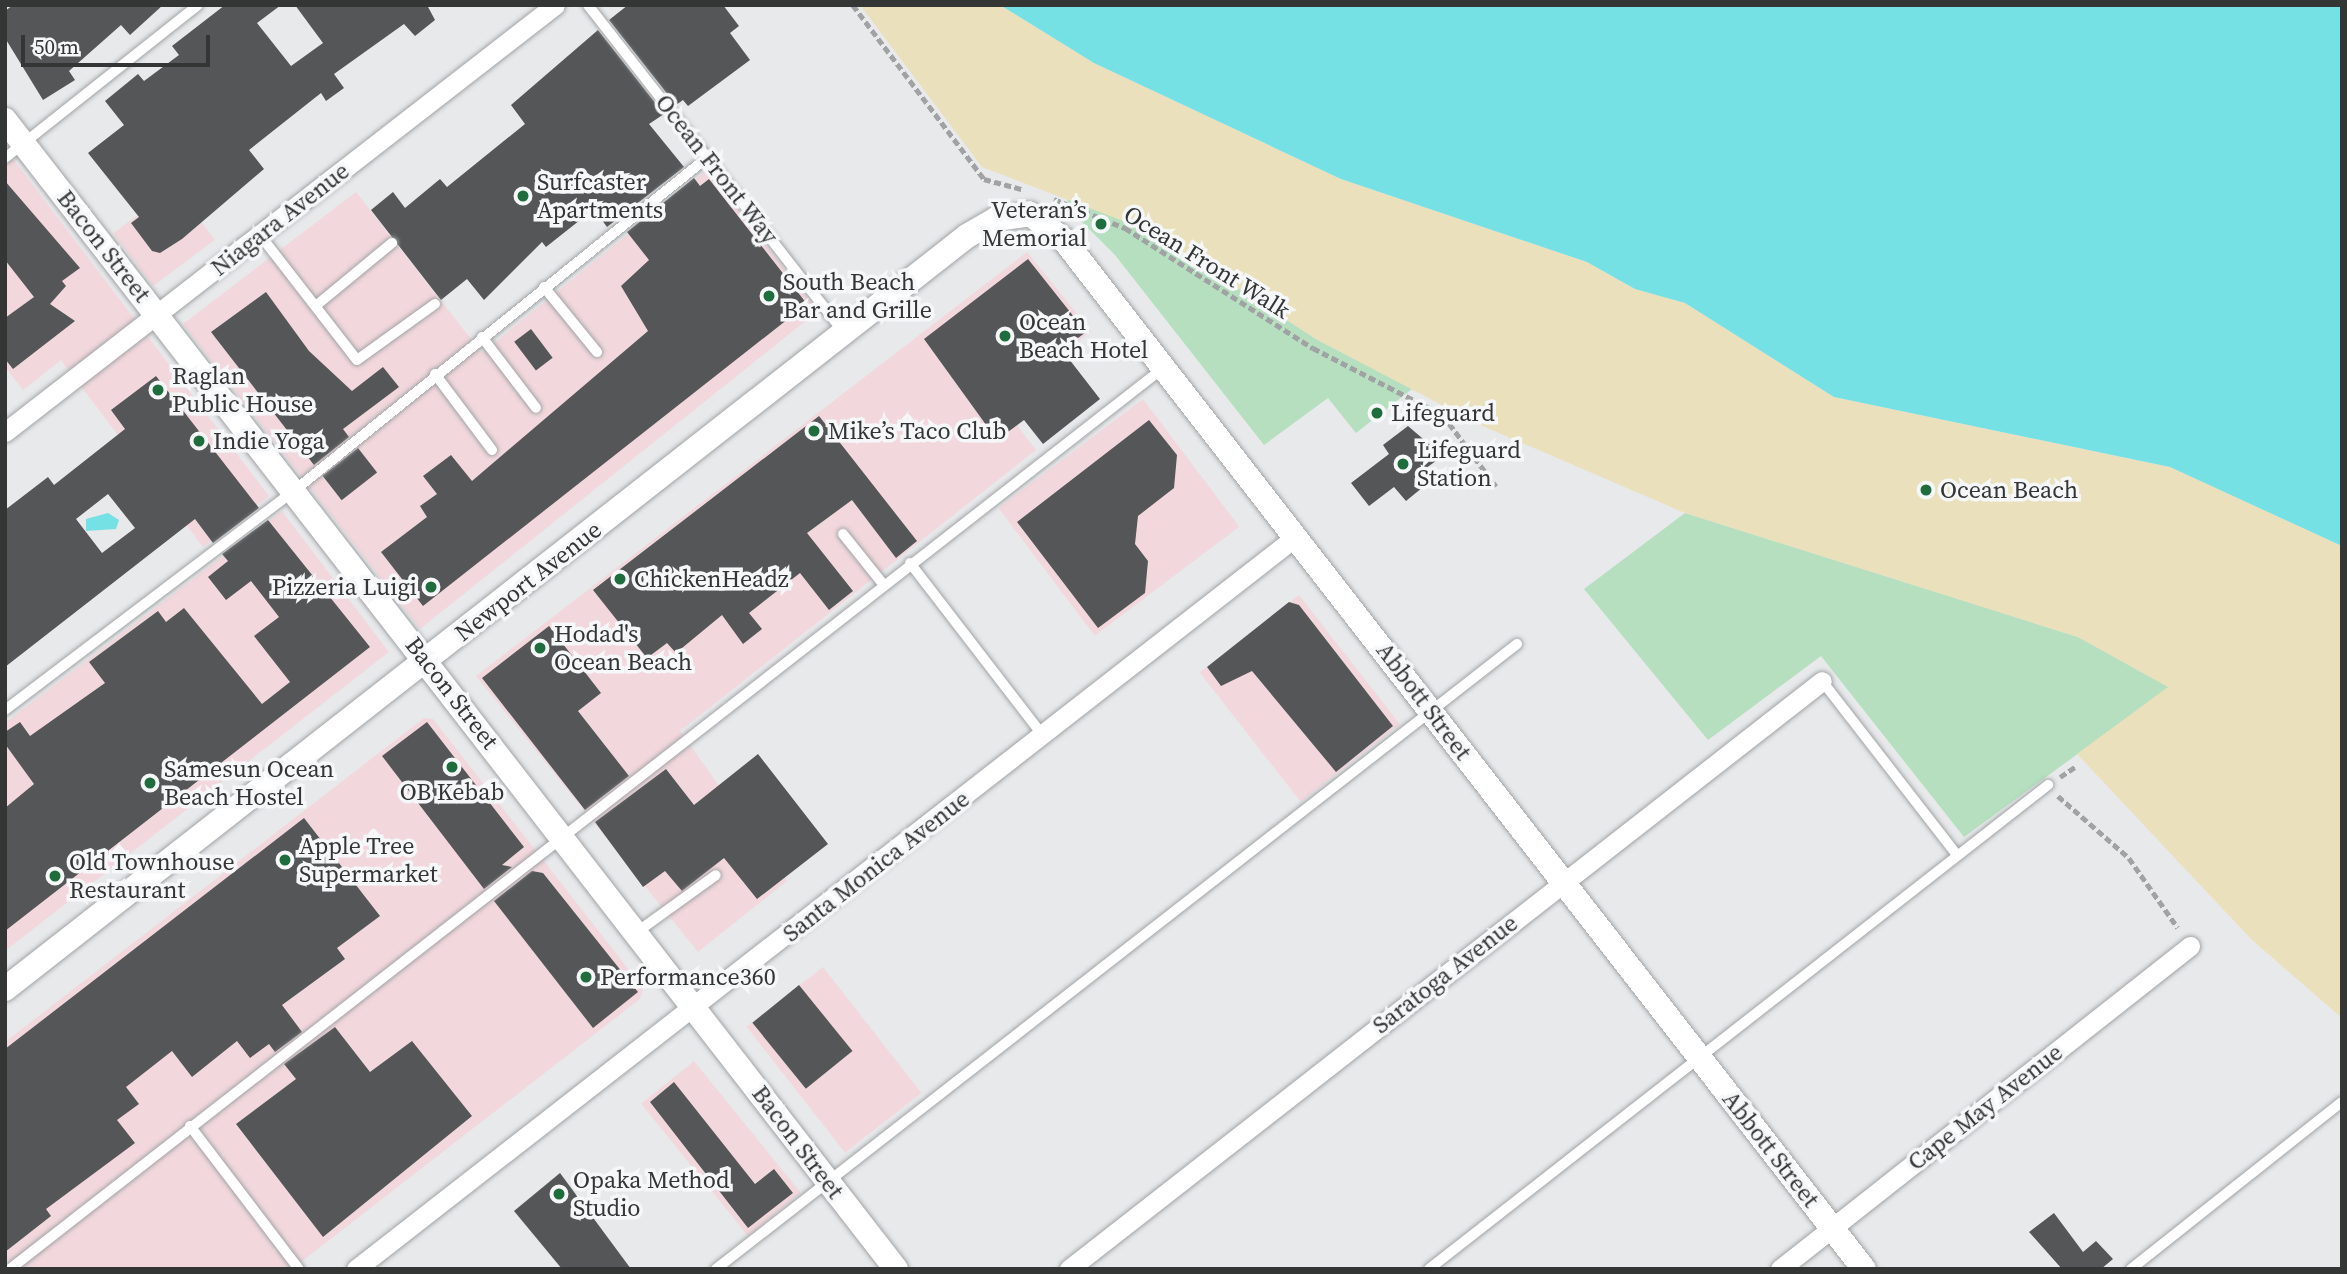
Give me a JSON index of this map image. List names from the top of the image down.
{
  "streets": {
    "street": [
      "Niagara Avenue",
      "Bacon Street",
      "Newport Avenue",
      "Abbott Street",
      "Santa Monica Avenue",
      "Saratoga Avenue",
      "Cape May Avenue"
    ],
    "lane": ["Ocean Front Way"],
    "path": ["Ocean Front Walk"]
  },
  "crossings": [
    ["Ocean Front Way", "Newport Avenue"],
    ["Niagara Avenue", "Bacon Street"],
    ["Bacon Street", "Newport Avenue"],
    ["Bacon Street", "Santa Monica Avenue"],
    ["Newport Avenue", "Abbott Street"],
    ["Abbott Street", "Santa Monica Avenue"],
    ["Abbott Street", "Saratoga Avenue"],
    ["Abbott Street", "Cape May Avenue"]
  ],
  "places": [
    "Surfcaster Apartments",
    "Veteran’s Memorial",
    "South Beach Bar and Grille",
    "Ocean Beach Hotel",
    "Raglan Public House",
    "Lifeguard",
    "Mike’s Taco Club",
    "Indie Yoga",
    "Lifeguard Station",
    "Ocean Beach",
    "ChickenHeadz",
    "Pizzeria Luigi",
    "Hodad's Ocean Beach",
    "OB Kebab",
    "Samesun Ocean Beach Hostel",
    "Apple Tree Supermarket",
    "Old Townhouse Restaurant",
    "Performance360",
    "Opaka Method Studio"
  ],
  "scale_bar": "50 m"
}
